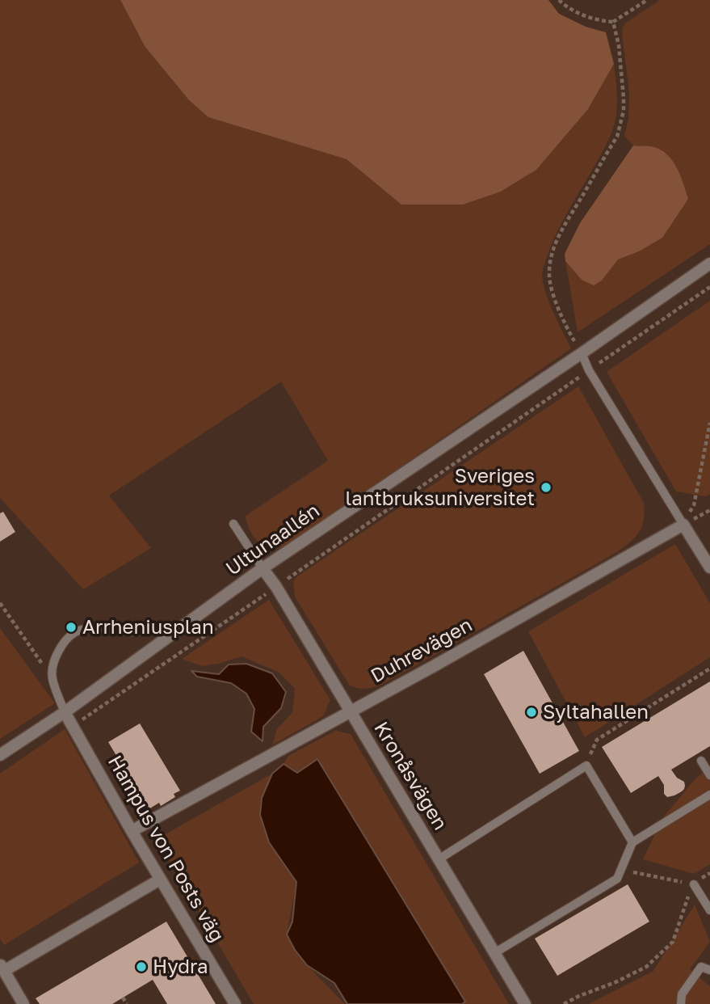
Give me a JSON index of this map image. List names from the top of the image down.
{
  "streets": {
    "street": [
      "Ultunaallén",
      "Duhrevägen",
      "Kronåsvägen",
      "Hampus von Posts väg"
    ]
  },
  "crossings": [
    ["Ultunaallén", "Kronåsvägen"],
    ["Ultunaallén", "Hampus von Posts väg"],
    ["Duhrevägen", "Kronåsvägen"],
    ["Duhrevägen", "Hampus von Posts väg"]
  ],
  "places": [
    "Sveriges lantbruksuniversitet",
    "Arrheniusplan",
    "Syltahallen",
    "Hydra"
  ]
}
